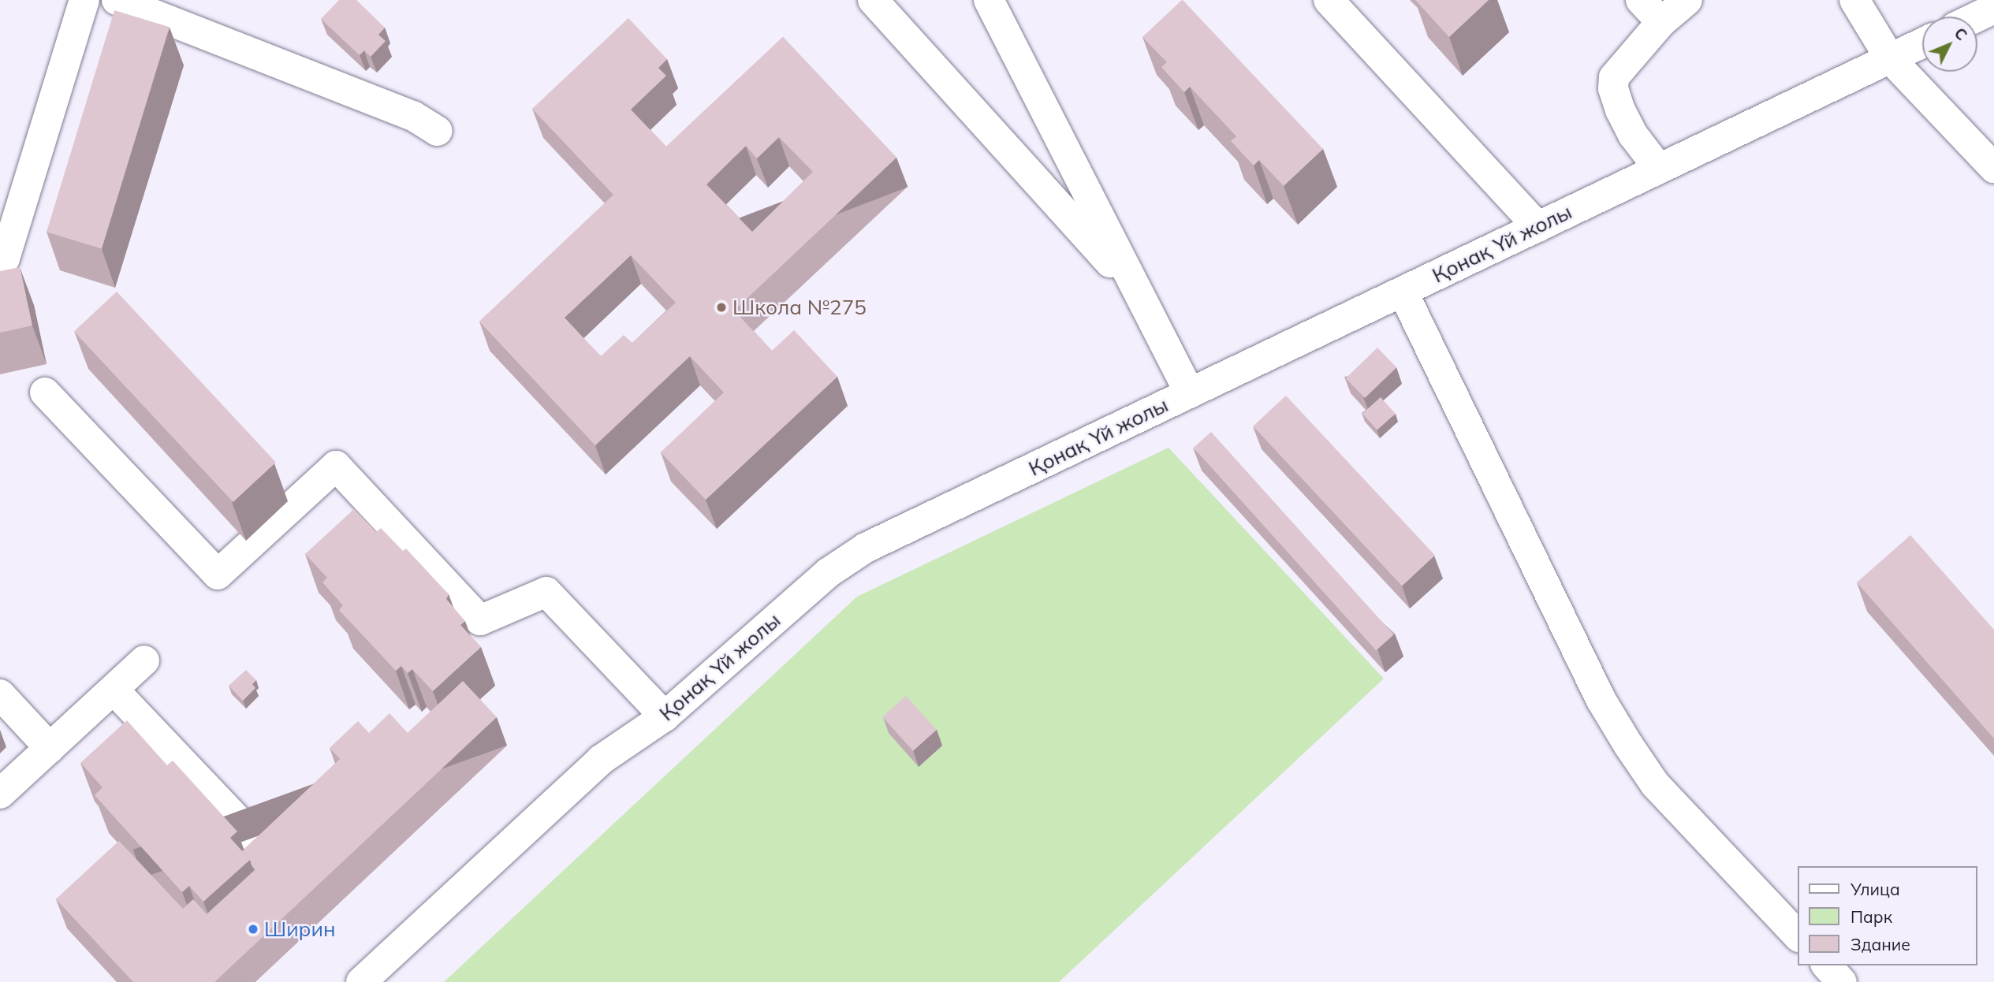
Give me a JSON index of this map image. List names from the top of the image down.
{
  "streets": {
    "street": ["Қонақ Үй жолы"]
  },
  "places": ["Школа №275", "Ширин"],
  "legend": ["Улица", "Парк", "Здание"],
  "north": "top right"
}
